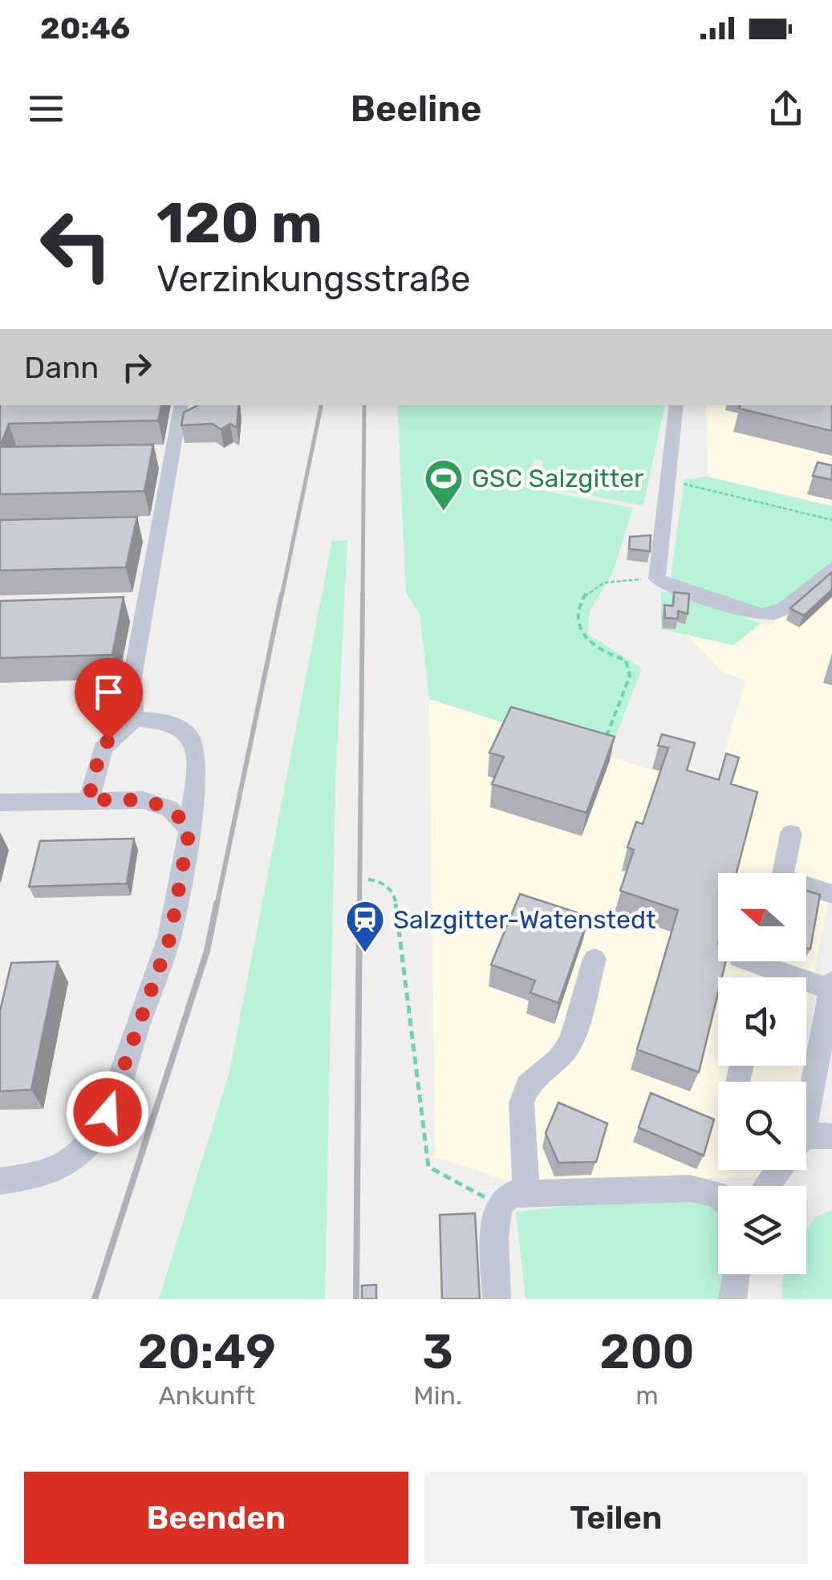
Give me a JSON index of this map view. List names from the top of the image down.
{
  "places": {
    "sports": ["GSC Salzgitter"],
    "station": ["Salzgitter-Watenstedt"]
  },
  "north": "left",
  "page": {
    "status": "20:46",
    "header": "Beeline",
    "turn": ["120 m", "Verzinkungsstraße"],
    "then": "Dann",
    "eta": [
      "20:49",
      "Ankunft",
      "3",
      "Min.",
      "200",
      "m"
    ],
    "buttons": ["Beenden", "Teilen"]
  }
}
